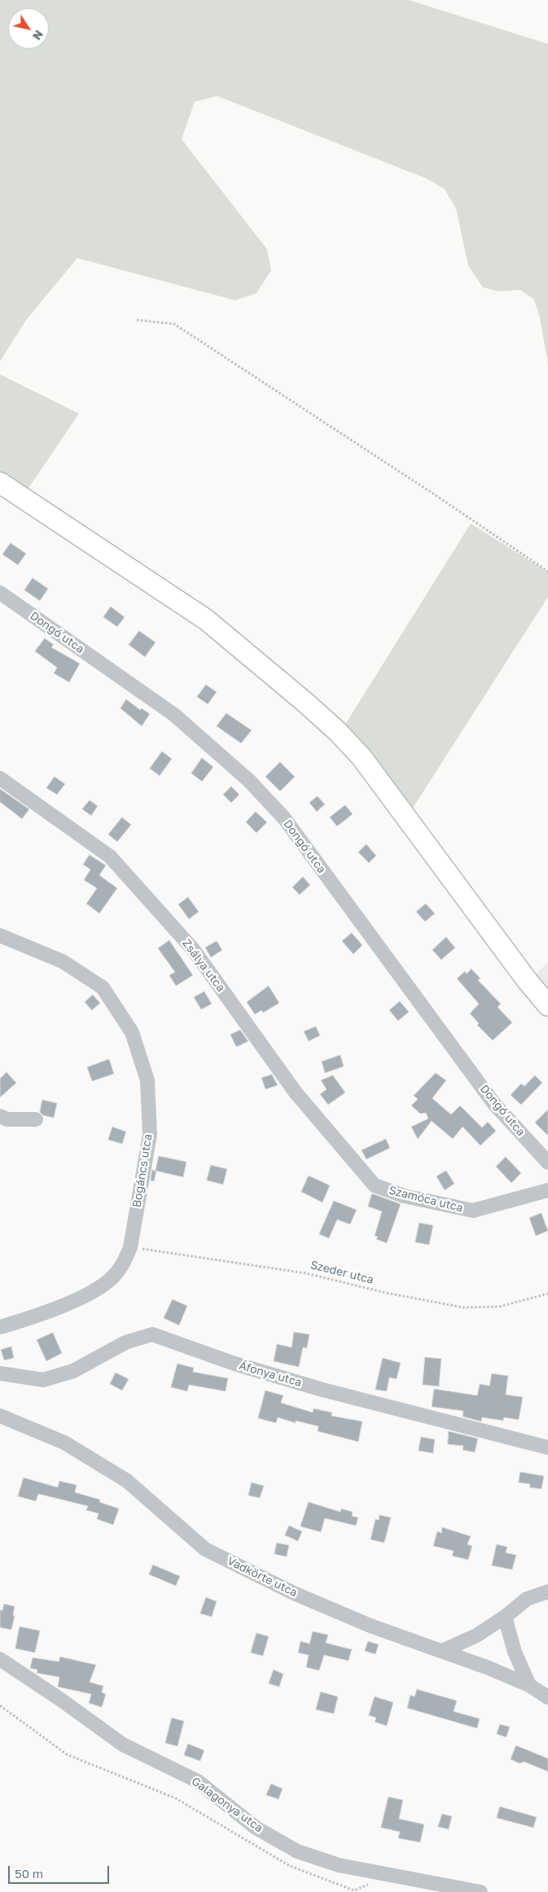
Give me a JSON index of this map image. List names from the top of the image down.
{
  "streets": {
    "street": [
      "Dongó utca",
      "Zsálya utca",
      "Bogáncs utca",
      "Szamóca utca",
      "Áfonya utca",
      "Vadkörte utca",
      "Galagonya utca"
    ],
    "path": ["Szeder utca"]
  },
  "crossings": [
    ["Zsálya utca", "Szamóca utca"],
    ["Bogáncs utca", "Szeder utca"]
  ],
  "scale_bar": "50 m",
  "north": "bottom right"
}
